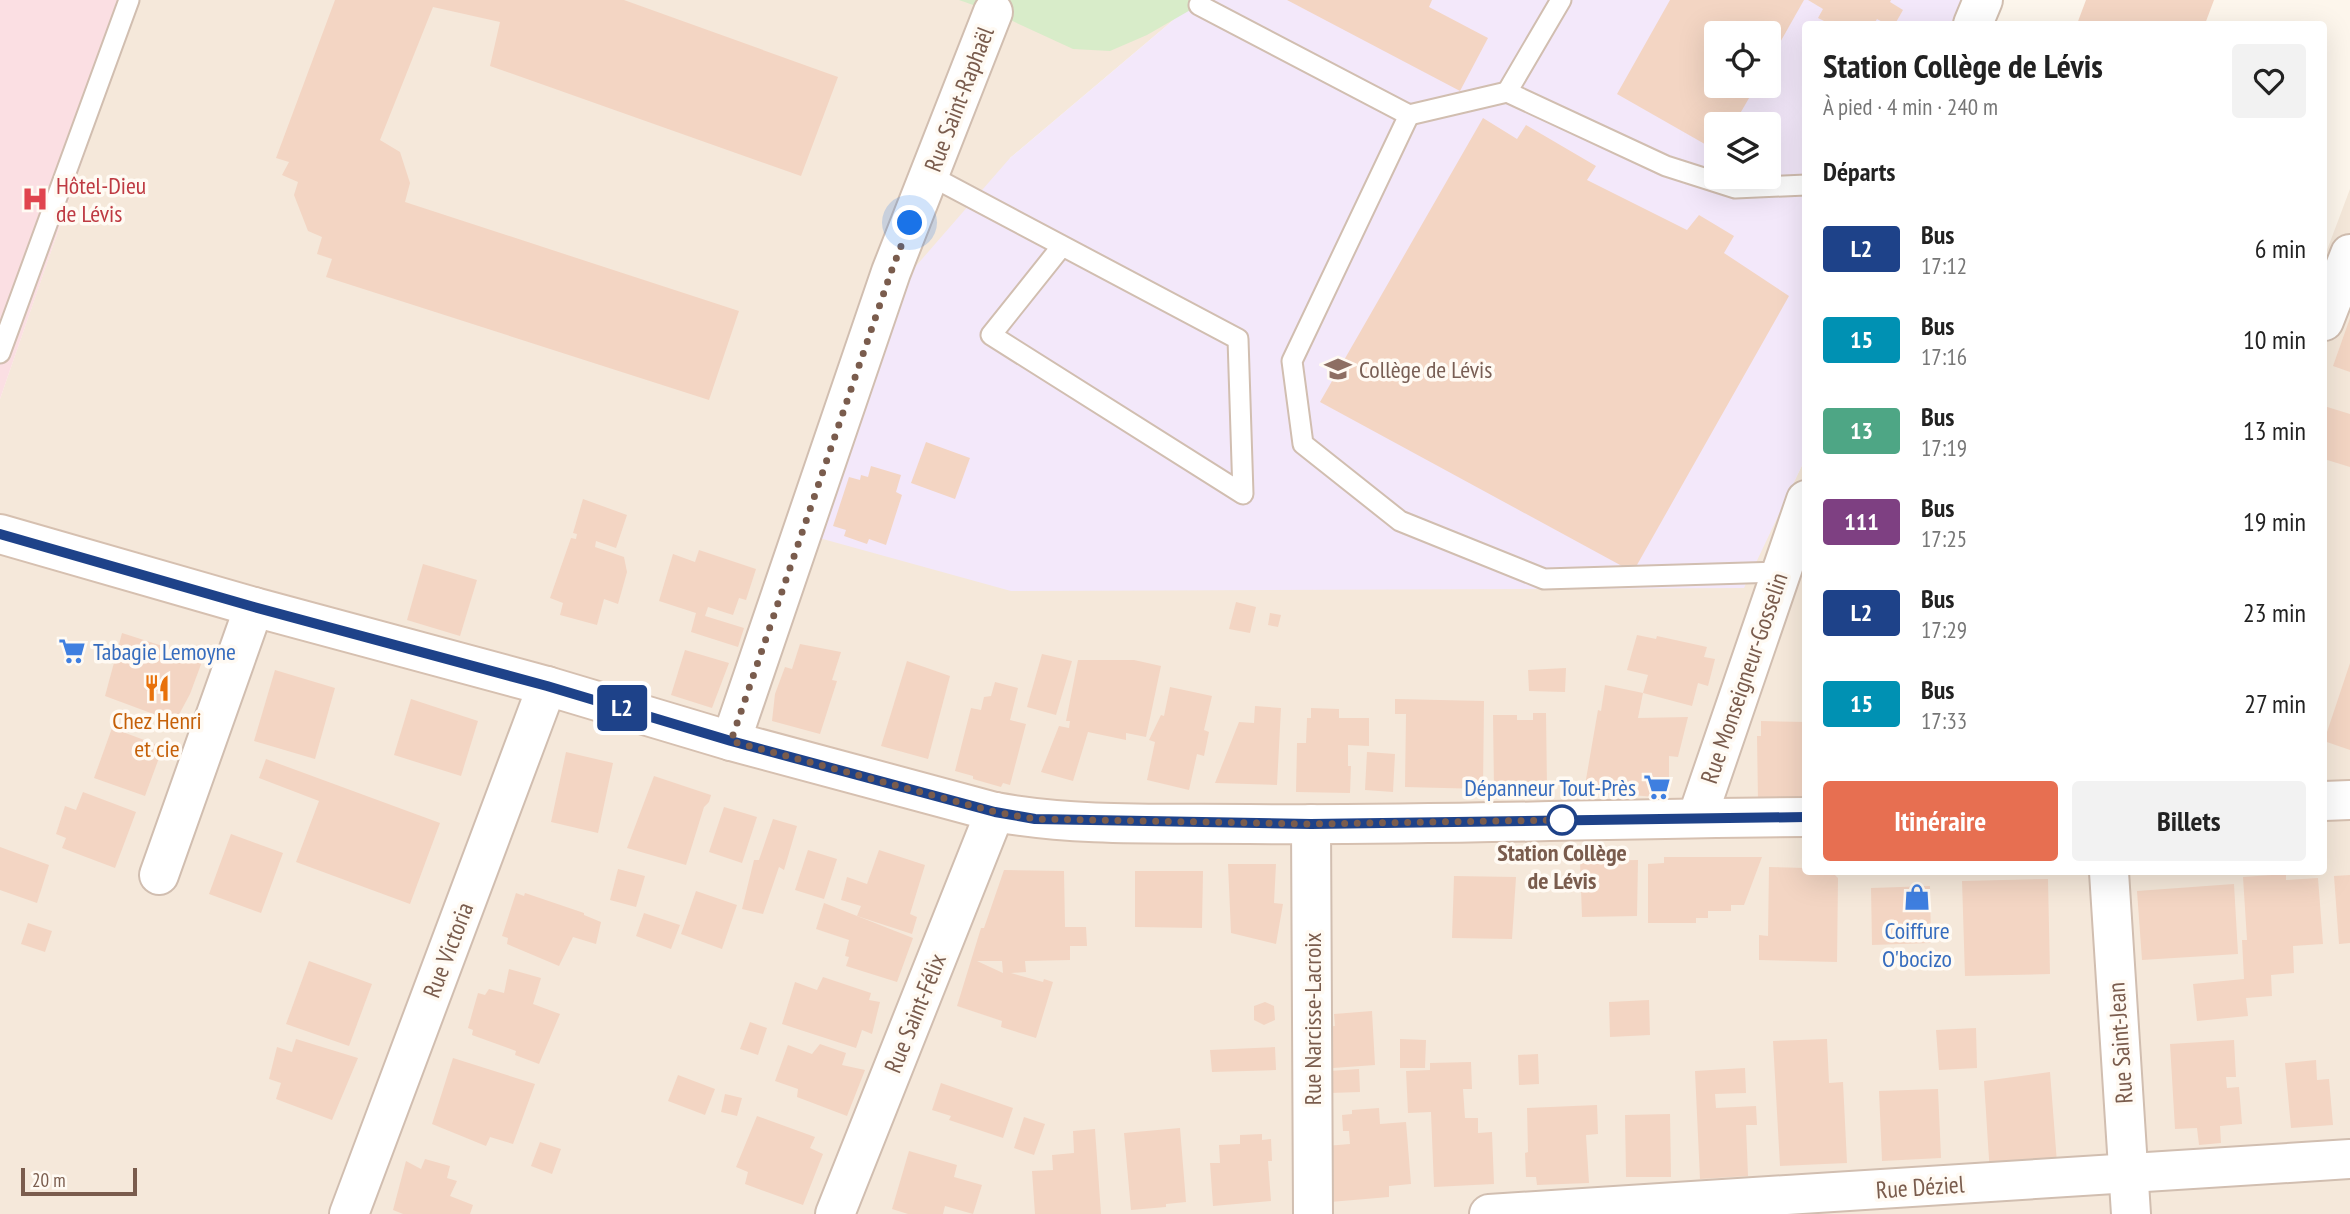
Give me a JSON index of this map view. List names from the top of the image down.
{
  "streets": {
    "street": [
      "Rue Saint-Raphaël",
      "Rue Monseigneur-Gosselin",
      "Rue Victoria",
      "Rue Saint-Félix",
      "Rue Narcisse-Lacroix",
      "Rue Saint-Jean",
      "Rue Déziel"
    ]
  },
  "crossings": [
    ["Rue Saint-Jean", "Rue Déziel"]
  ],
  "places": {
    "hospital": ["Hôtel-Dieu de Lévis"],
    "school or university": ["Collège de Lévis"],
    "supermarket": ["Tabagie Lemoyne", "Dépanneur Tout-Près"],
    "restaurant": ["Chez Henri et cie"],
    "other": ["Station Collège de Lévis"],
    "shop": ["Coiffure O'bocizo"]
  },
  "lines": ["bus line L2"],
  "scale_bar": "20 m",
  "page": {
    "on_map": "L2",
    "heading": [
      ["Station Collège de Lévis", "À pied · 4 min · 240 m"],
      "Départs"
    ],
    "list": [
      {
        "mark": "L2",
        "name": "Bus",
        "note": "17:12",
        "value": "6 min"
      },
      {
        "mark": "15",
        "name": "Bus",
        "note": "17:16",
        "value": "10 min"
      },
      {
        "mark": "13",
        "name": "Bus",
        "note": "17:19",
        "value": "13 min"
      },
      {
        "mark": "111",
        "name": "Bus",
        "note": "17:25",
        "value": "19 min"
      },
      {
        "mark": "L2",
        "name": "Bus",
        "note": "17:29",
        "value": "23 min"
      },
      {
        "mark": "15",
        "name": "Bus",
        "note": "17:33",
        "value": "27 min"
      }
    ],
    "buttons": ["Itinéraire", "Billets"],
    "scale": "20 m"
  }
}
